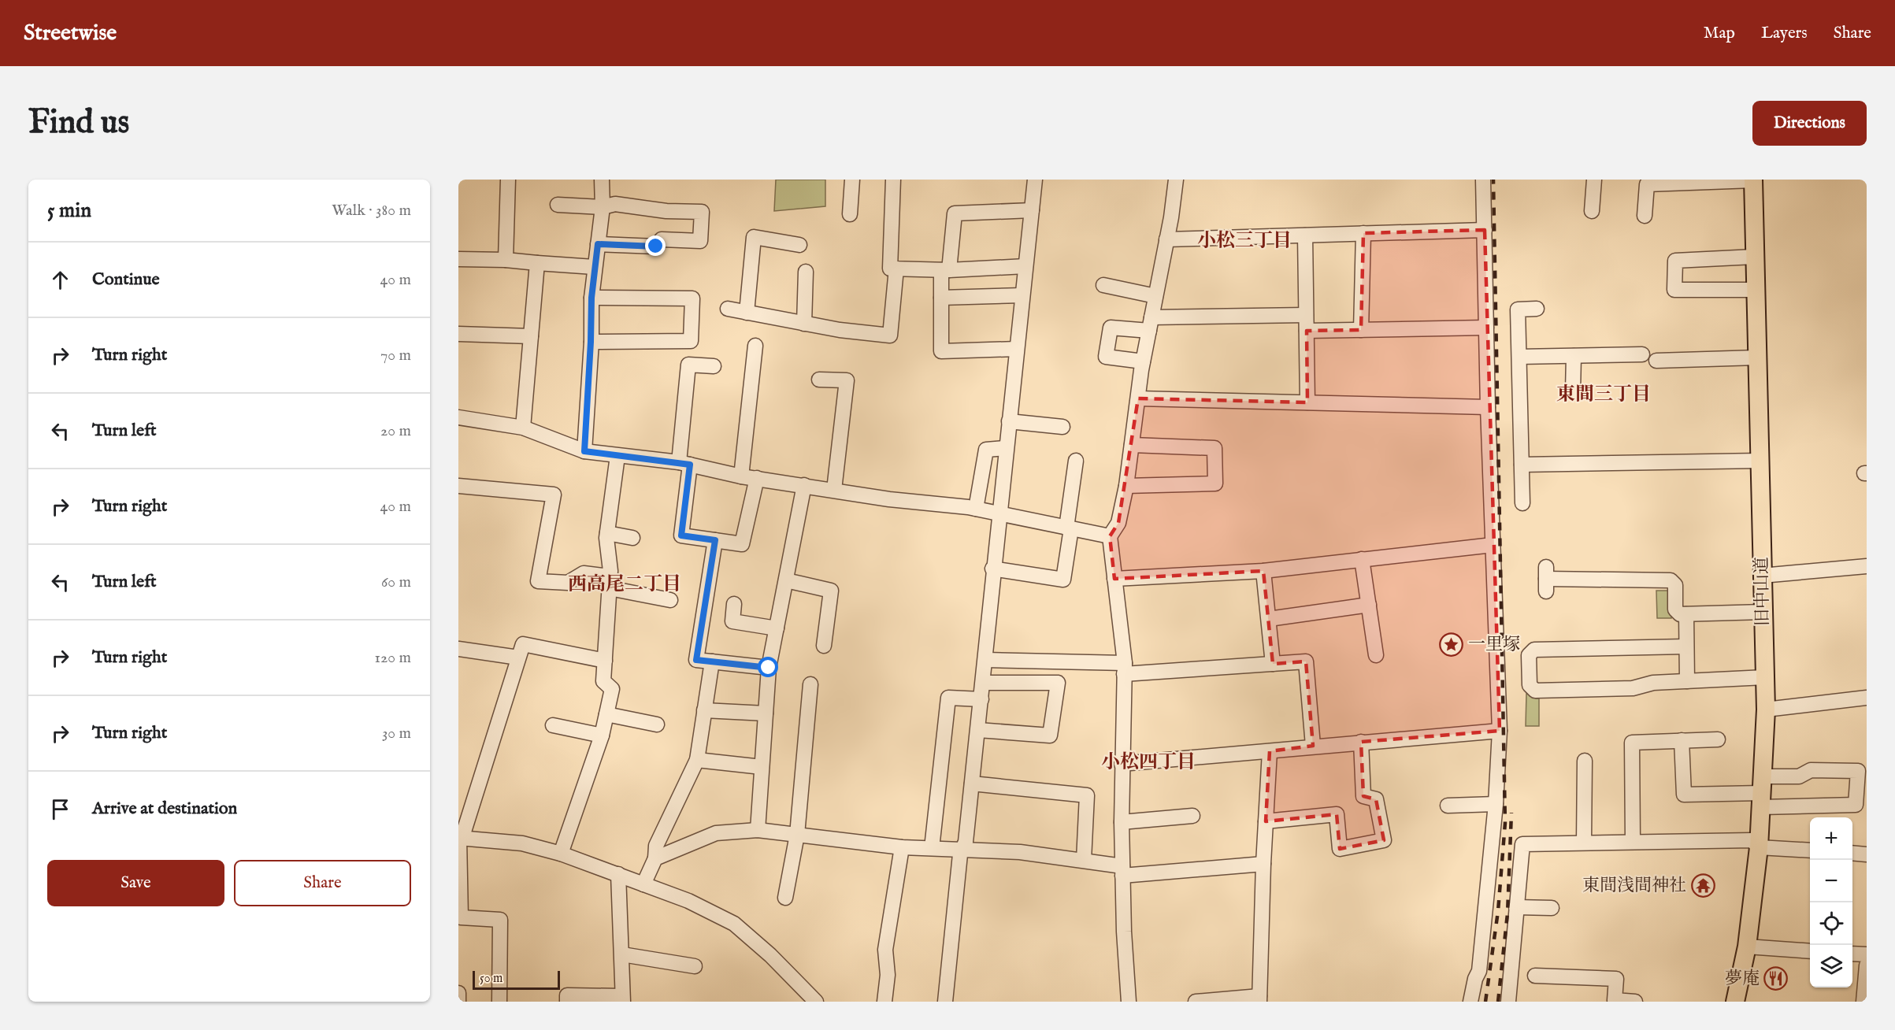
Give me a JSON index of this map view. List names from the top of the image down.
{
  "streets": {
    "main road": ["旧中山道"]
  },
  "districts": [
    "小松三丁目",
    "東間三丁目",
    "西高尾二丁目",
    "小松四丁目"
  ],
  "places": {
    "place": ["一里塚"],
    "temple": ["東間浅間神社"],
    "restaurant": ["夢庵"]
  },
  "scale_bar": "50 m",
  "page": {
    "header": "Streetwise",
    "nav": ["Map", "Layers", "Share"],
    "buttons": [
      "Directions",
      ["Save", "Share"]
    ],
    "title": "Find us",
    "heading": ["5 min", "Walk · 380 m"],
    "list": [
      ["Continue", "40 m"],
      ["Turn right", "70 m"],
      ["Turn left", "20 m"],
      ["Turn right", "40 m"],
      ["Turn left", "60 m"],
      ["Turn right", "120 m"],
      ["Turn right", "30 m"],
      "Arrive at destination"
    ],
    "map_buttons": ["+", "−"],
    "scale": "50 m"
  }
}
